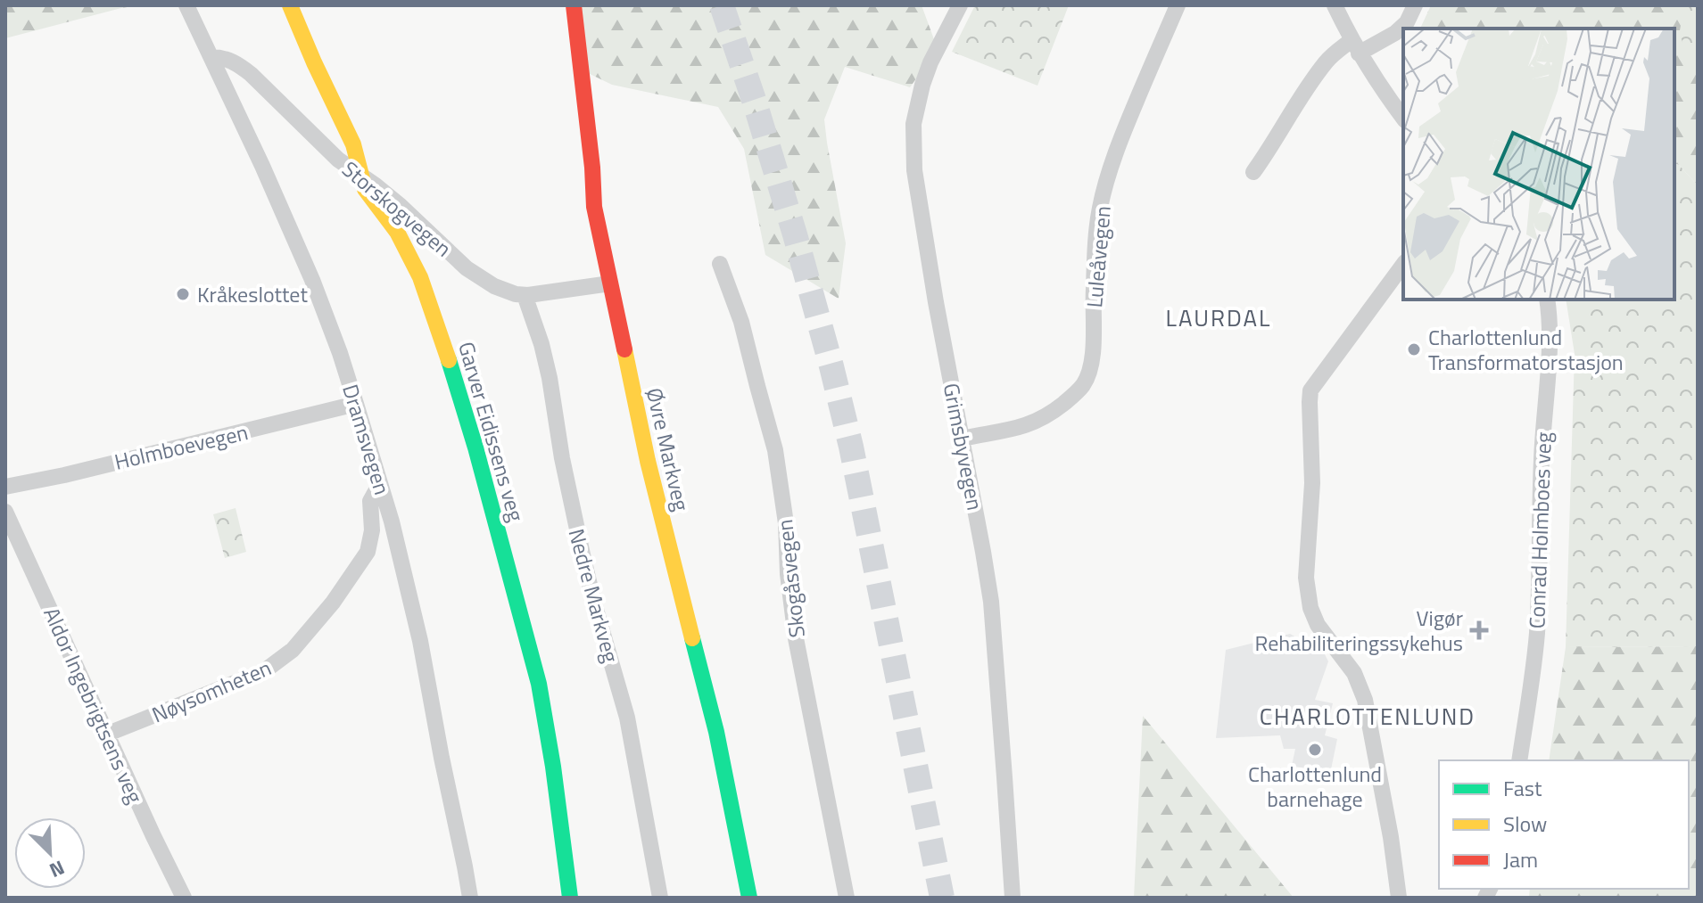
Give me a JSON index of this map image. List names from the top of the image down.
{
  "streets": {
    "street": [
      "Storskogvegen",
      "Luleåvegen",
      "Garver Eidissens veg",
      "Dramsvegen",
      "Holmboevegen",
      "Grimsbyvegen",
      "Øvre Markveg",
      "Conrad Holmboes veg",
      "Skogåsvegen",
      "Nedre Markveg",
      "Nøysomheten",
      "Aldor Ingebrigtsens veg"
    ]
  },
  "crossings": [
    ["Storskogvegen", "Garver Eidissens veg"],
    ["Storskogvegen", "Dramsvegen"],
    ["Storskogvegen", "Øvre Markveg"],
    ["Storskogvegen", "Nedre Markveg"],
    ["Luleåvegen", "Grimsbyvegen"],
    ["Dramsvegen", "Holmboevegen"],
    ["Dramsvegen", "Nøysomheten"],
    ["Nøysomheten", "Aldor Ingebrigtsens veg"]
  ],
  "districts": ["LAURDAL", "CHARLOTTENLUND"],
  "places": {
    "other": ["Kråkeslottet", "Charlottenlund Transformatorstasjon", "Charlottenlund barnehage"],
    "health": ["Vigør Rehabiliteringssykehus"]
  },
  "legend": ["Fast", "Slow", "Jam"],
  "north": "bottom right"
}
